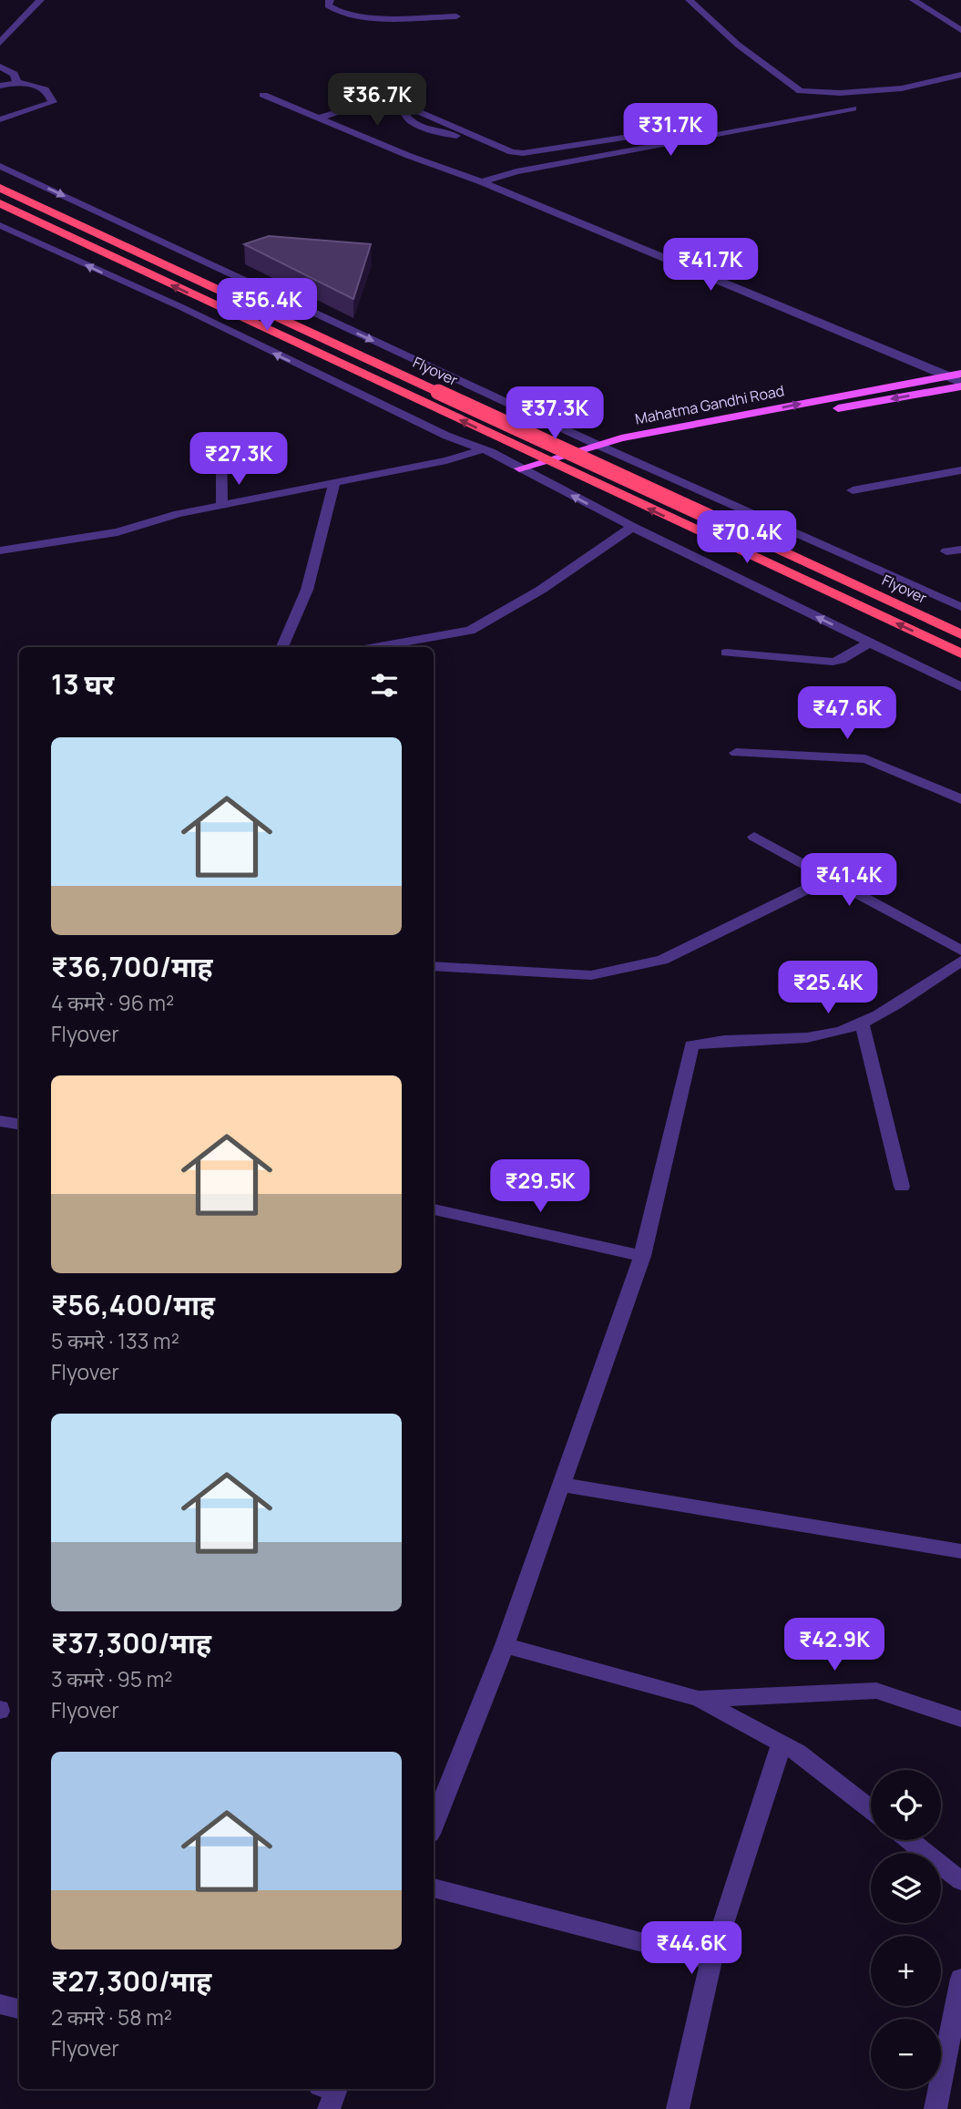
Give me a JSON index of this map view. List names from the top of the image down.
{
  "streets": {
    "highway": ["Flyover"],
    "main road": ["Mahatma Gandhi Road"]
  },
  "page": {
    "price": [
      "₹36.7K",
      "₹31.7K",
      "₹41.7K",
      "₹56.4K",
      "₹37.3K",
      "₹27.3K",
      "₹70.4K",
      "₹47.6K",
      "₹41.4K",
      "₹25.4K",
      "₹29.5K",
      "₹42.9K",
      "₹44.6K"
    ],
    "heading": "13 घर",
    "list": [
      {
        "name": "₹36,700/माह",
        "note": "4 कमरे · 96 m² · Flyover"
      },
      {
        "name": "₹56,400/माह",
        "note": "5 कमरे · 133 m² · Flyover"
      },
      {
        "name": "₹37,300/माह",
        "note": "3 कमरे · 95 m² · Flyover"
      },
      {
        "name": "₹27,300/माह",
        "note": "2 कमरे · 58 m² · Flyover"
      }
    ],
    "map_buttons": ["+", "−"]
  }
}
